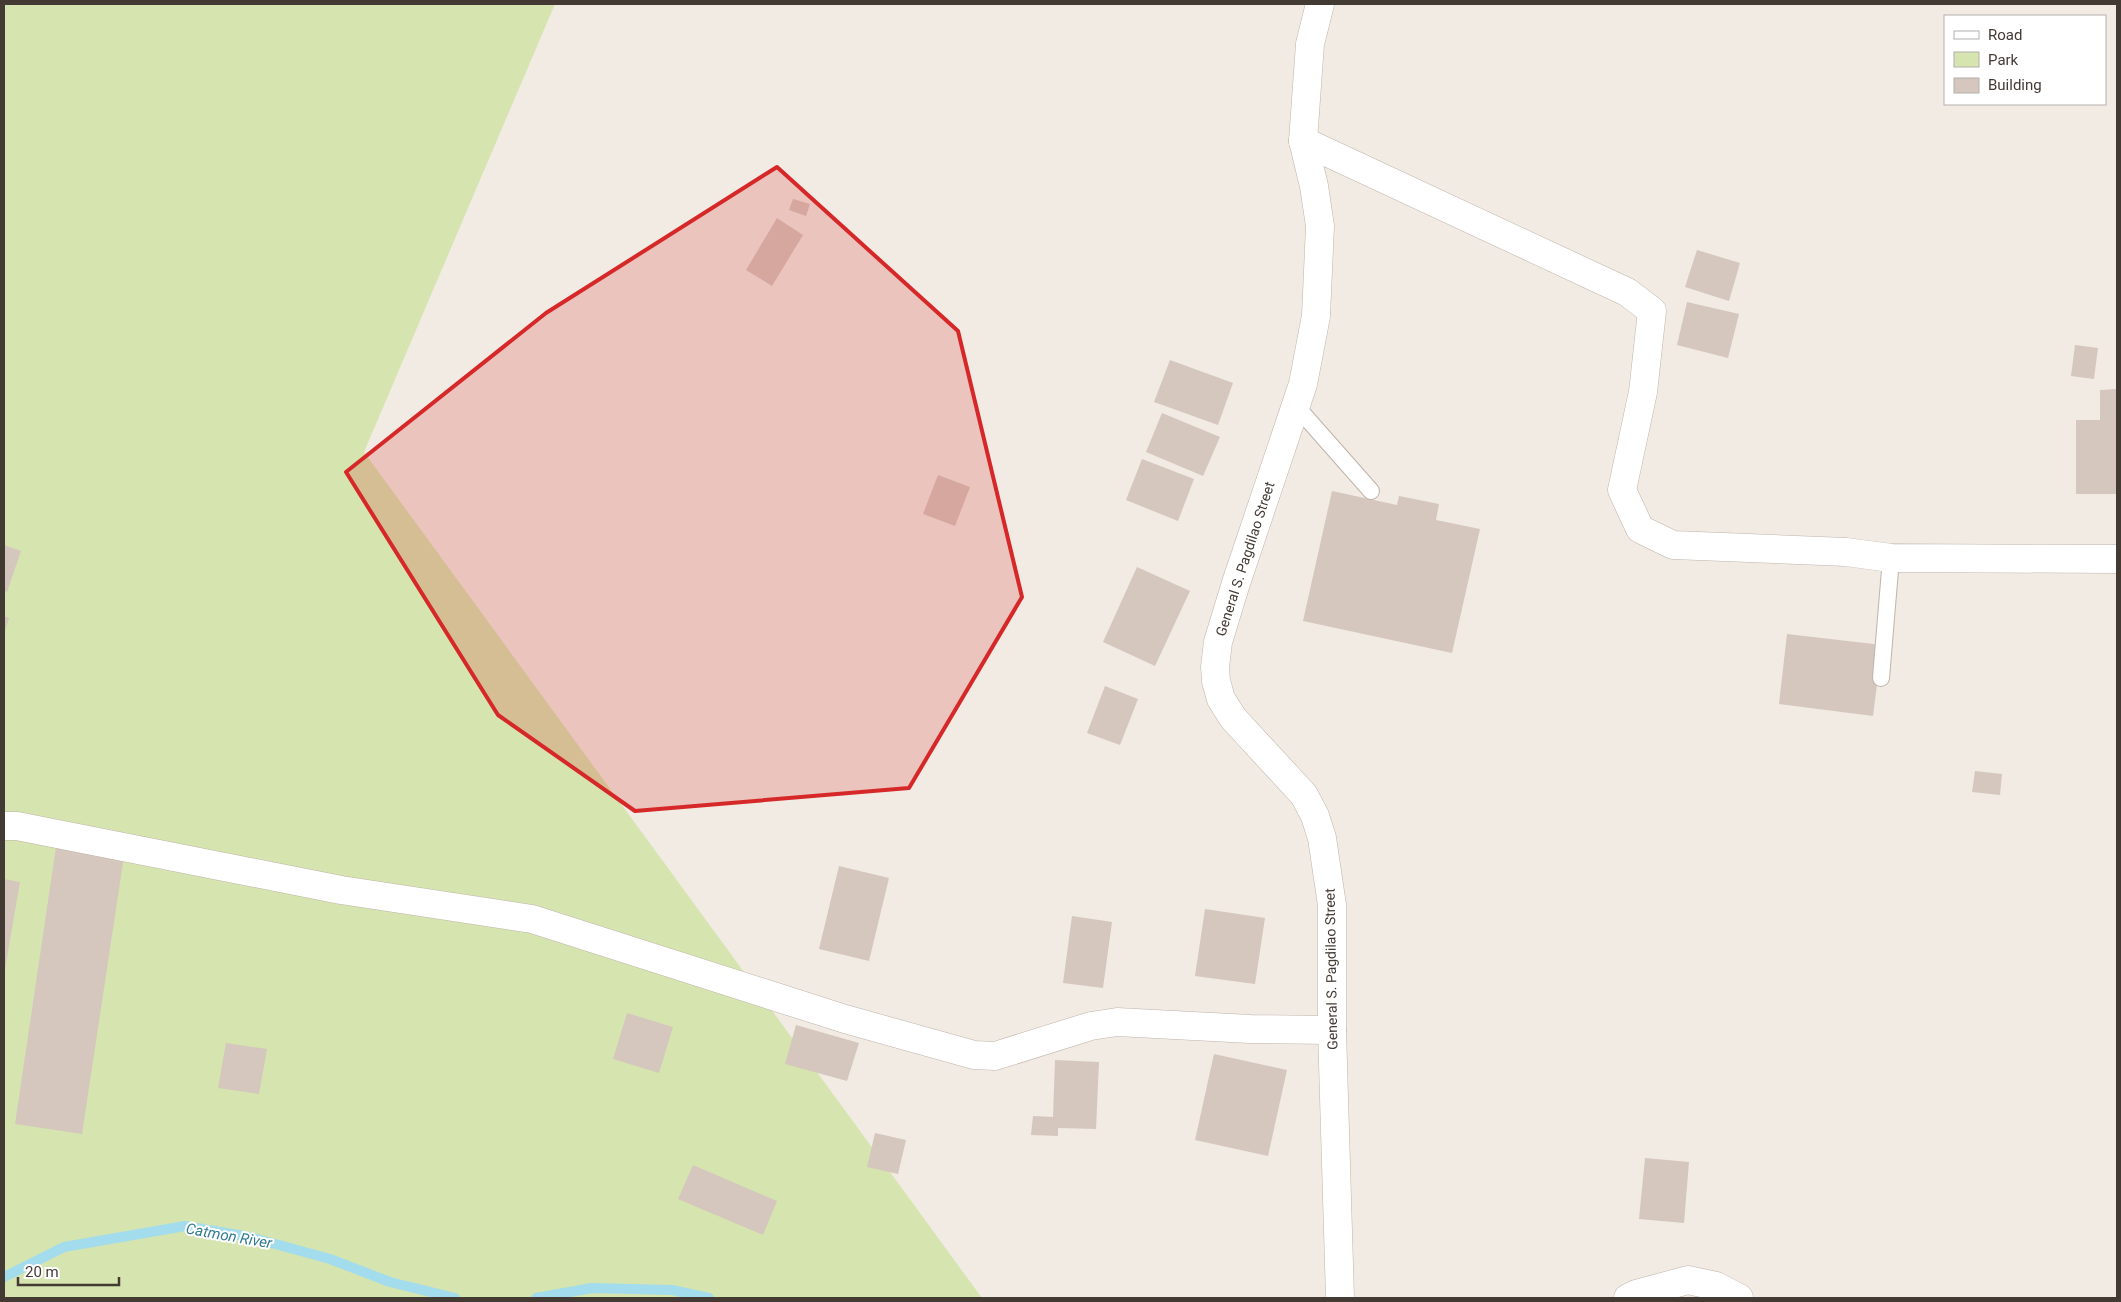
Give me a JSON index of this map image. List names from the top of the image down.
{
  "streets": {
    "street": ["General S. Pagdilao Street"]
  },
  "water": ["Catmon River"],
  "legend": ["Road", "Park", "Building"],
  "scale_bar": "20 m"
}
